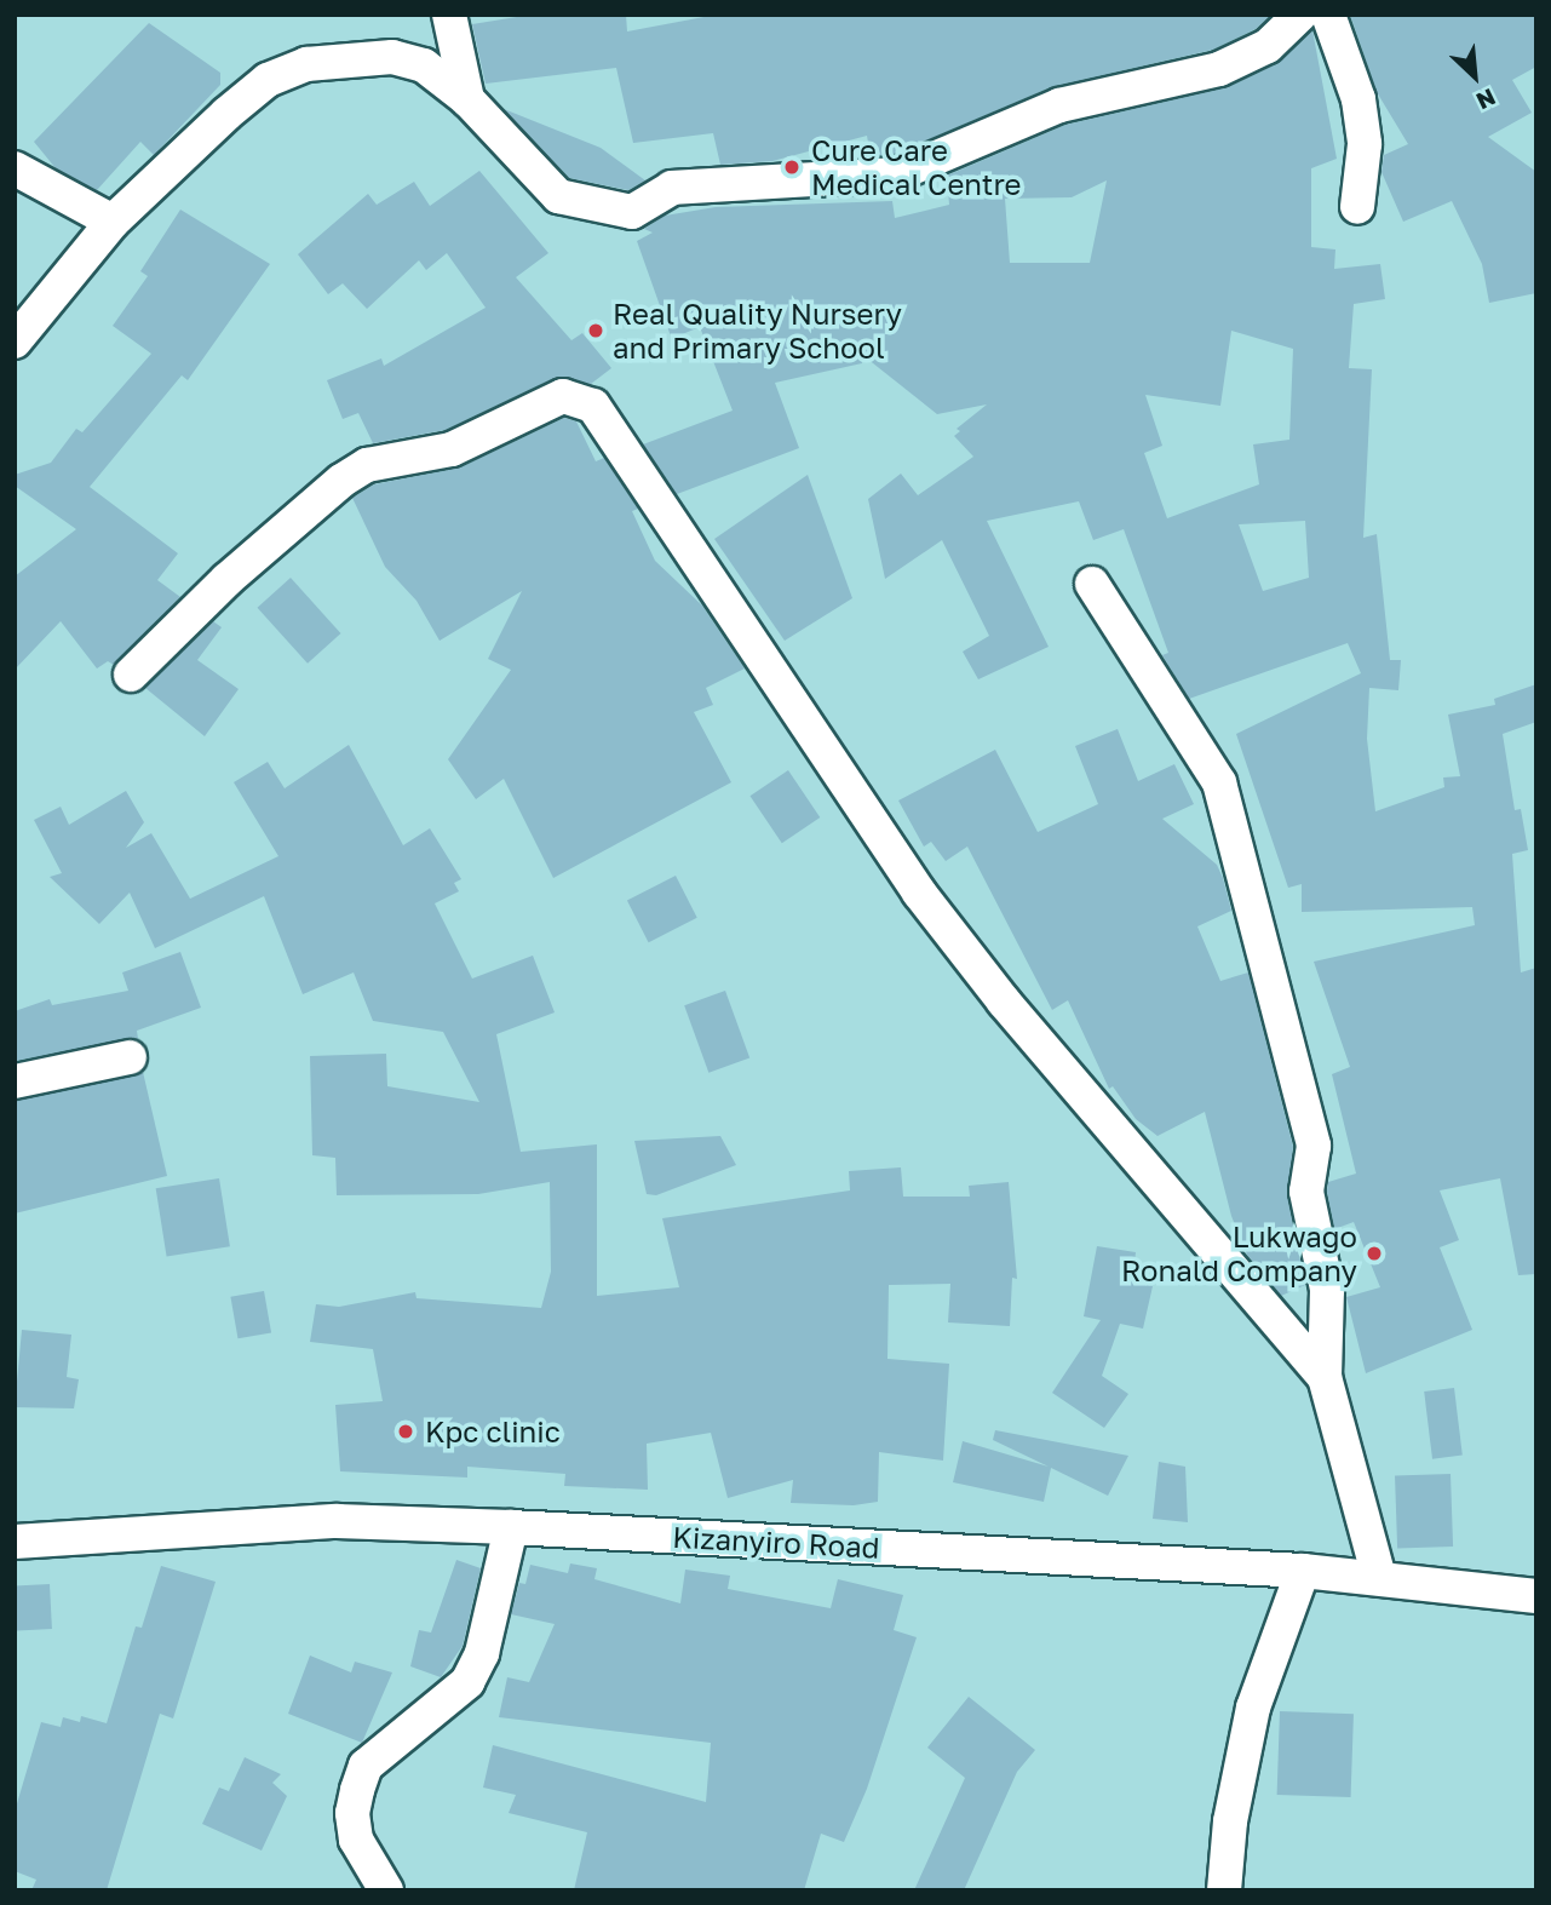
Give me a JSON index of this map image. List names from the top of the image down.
{
  "streets": {
    "street": ["Kizanyiro Road"]
  },
  "places": [
    "Cure Care Medical Centre",
    "Real Quality Nursery and Primary School",
    "Lukwago Ronald Company",
    "Kpc clinic"
  ],
  "north": "bottom right"
}
